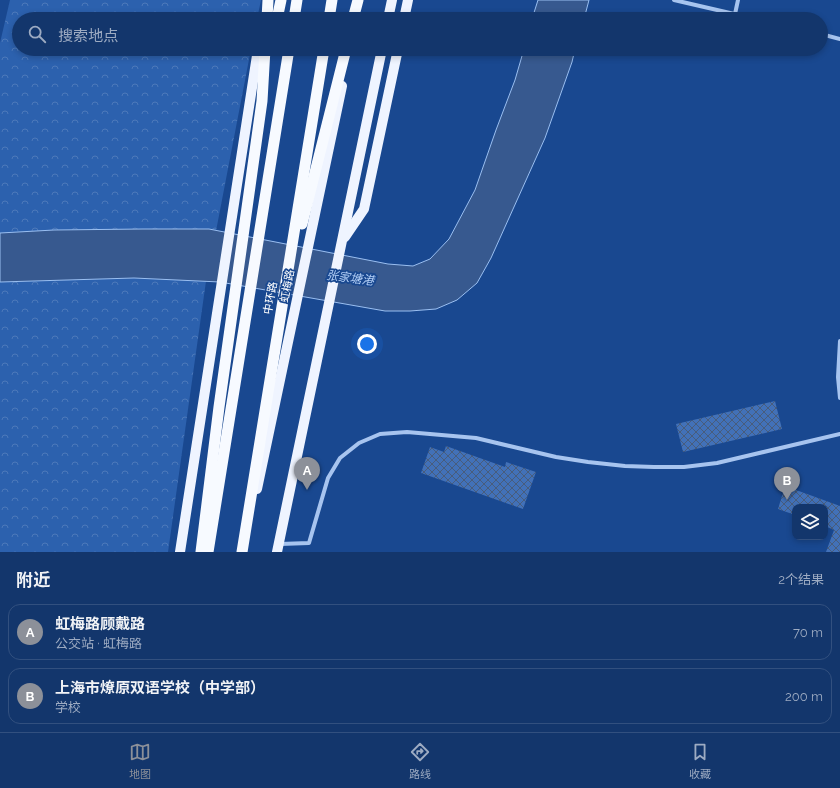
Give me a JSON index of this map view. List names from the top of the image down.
{
  "streets": {
    "highway": ["中环路"],
    "main road": ["虹梅路"]
  },
  "crossings": [
    ["虹梅路", "中环路"]
  ],
  "water": ["张家塘港"],
  "page": {
    "search": "搜索地点",
    "pins": ["A", "B"],
    "heading": ["附近", "2个结果"],
    "list": [
      {
        "mark": "A",
        "name": "虹梅路顾戴路",
        "note": "公交站 · 虹梅路",
        "value": "70 m"
      },
      {
        "mark": "B",
        "name": "上海市燎原双语学校（中学部）",
        "note": "学校",
        "value": "200 m"
      }
    ],
    "nav": ["地图", "路线", "收藏"]
  }
}
